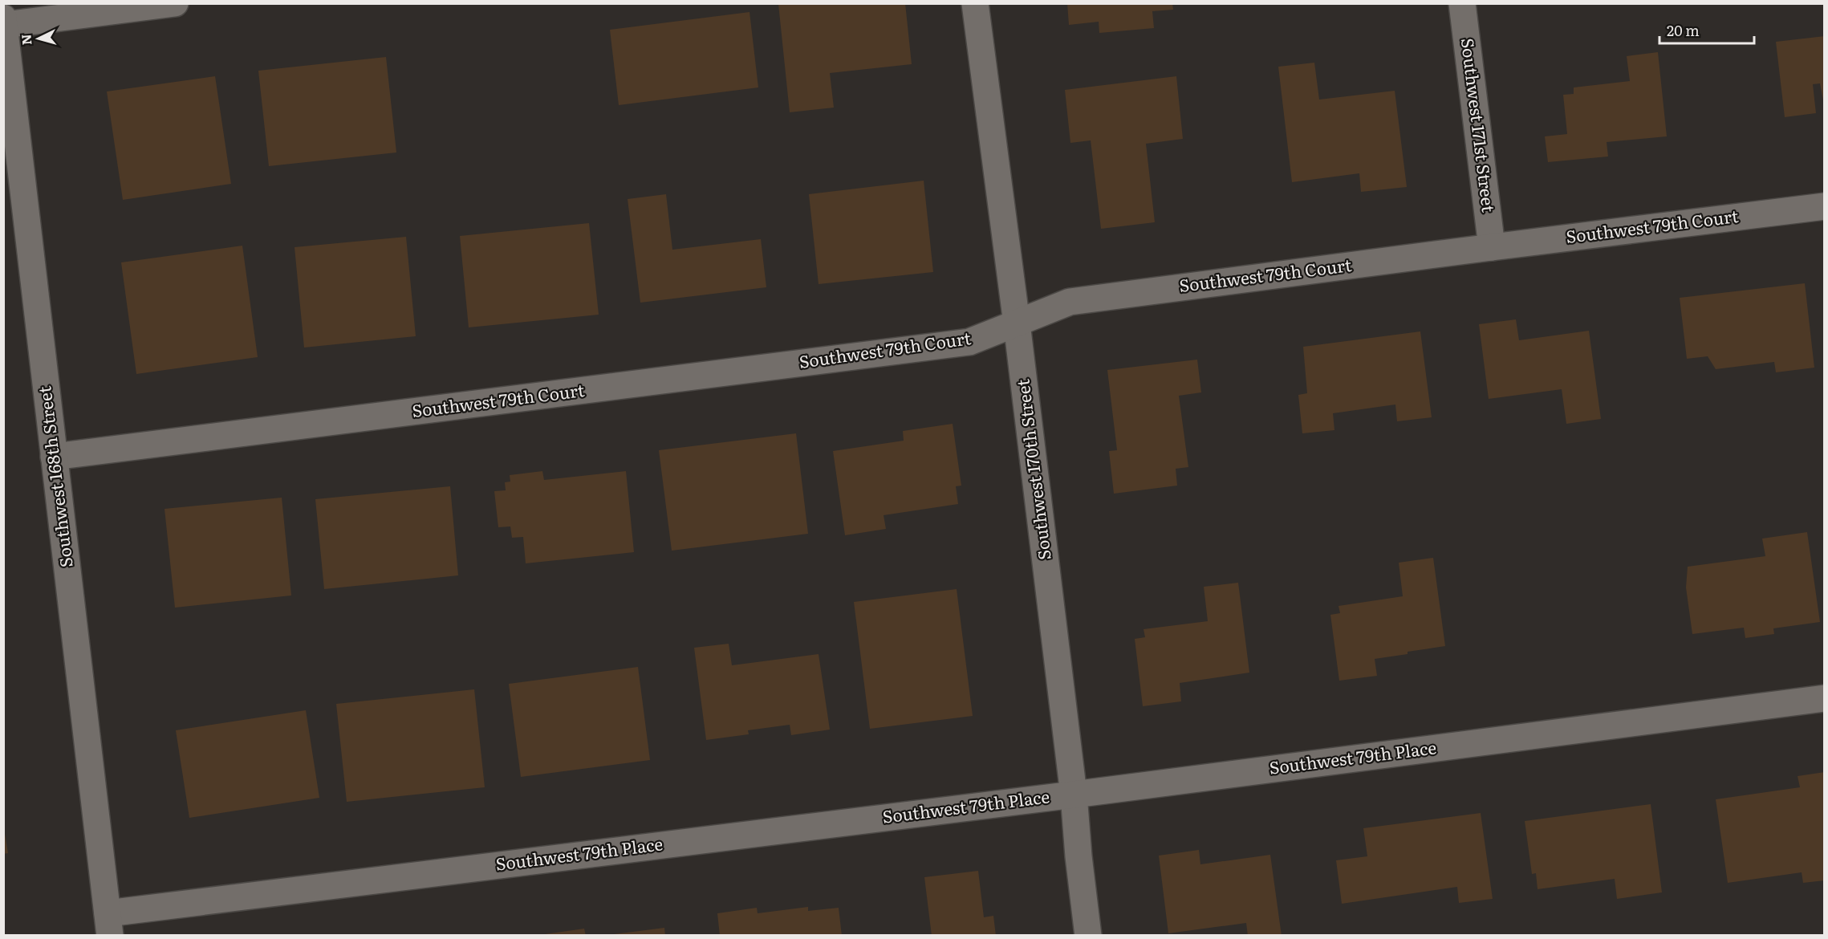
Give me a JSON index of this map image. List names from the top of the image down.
{
  "streets": {
    "street": [
      "Southwest 171st Street",
      "Southwest 79th Court",
      "Southwest 170th Street",
      "Southwest 168th Street",
      "Southwest 79th Place"
    ]
  },
  "crossings": [
    ["Southwest 171st Street", "Southwest 79th Court"],
    ["Southwest 79th Court", "Southwest 170th Street"],
    ["Southwest 79th Court", "Southwest 168th Street"],
    ["Southwest 170th Street", "Southwest 79th Place"],
    ["Southwest 168th Street", "Southwest 79th Place"]
  ],
  "scale_bar": "20 m",
  "north": "left"
}
